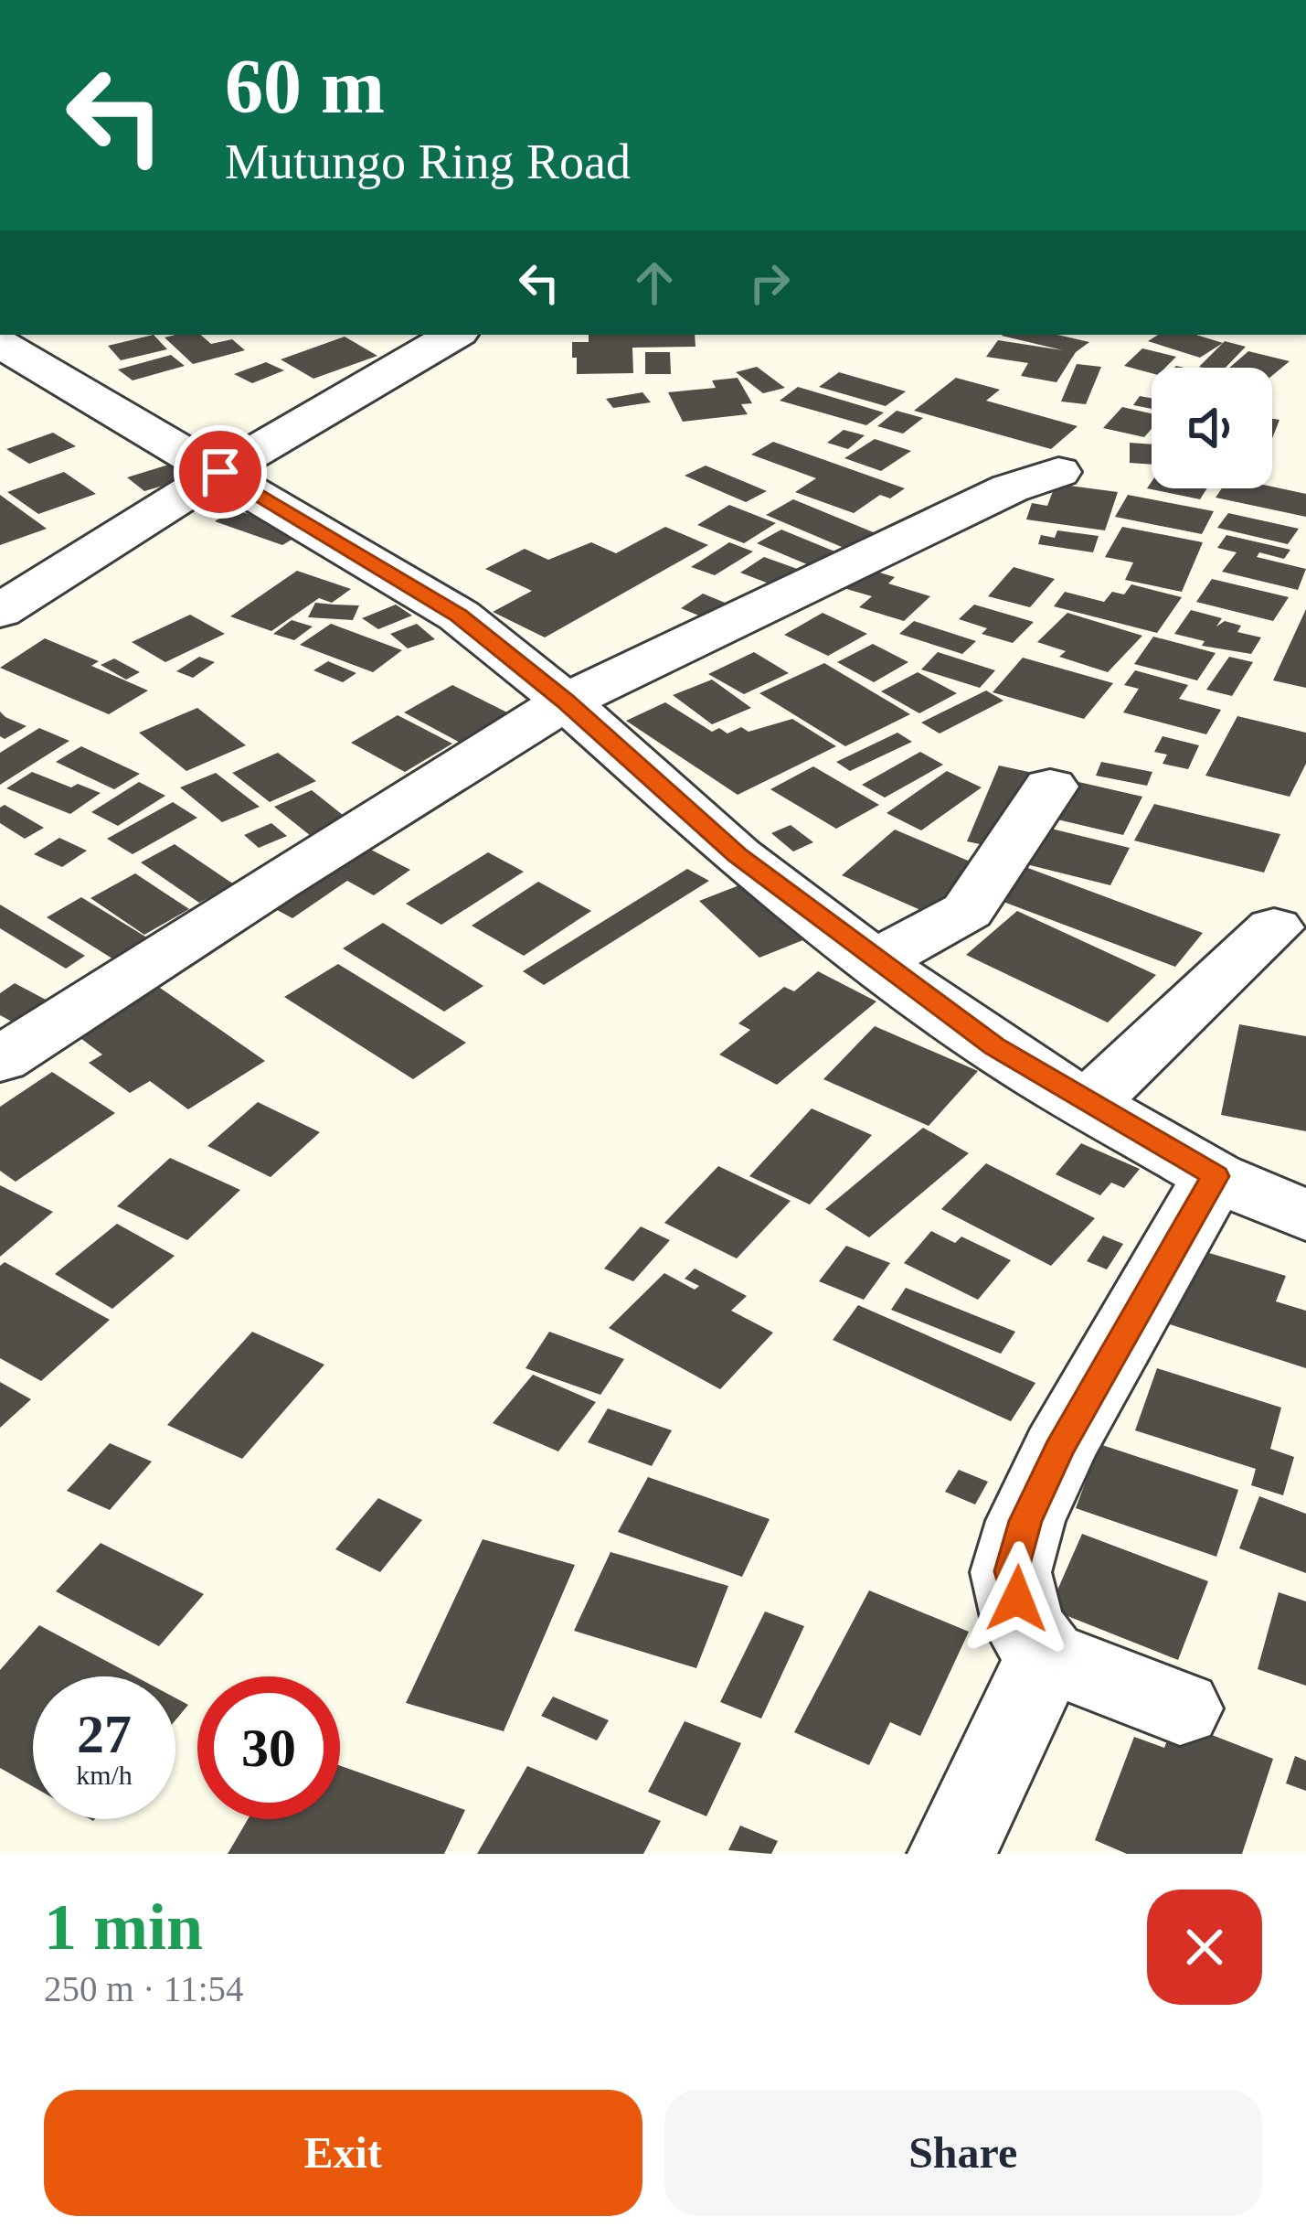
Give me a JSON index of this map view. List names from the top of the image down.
{
  "page": {
    "turn": ["60 m", "Mutungo Ring Road"],
    "speed": "27 km/h",
    "limit": "30",
    "heading": ["1 min", "250 m · 11:54"],
    "buttons": ["Exit", "Share"]
  }
}
